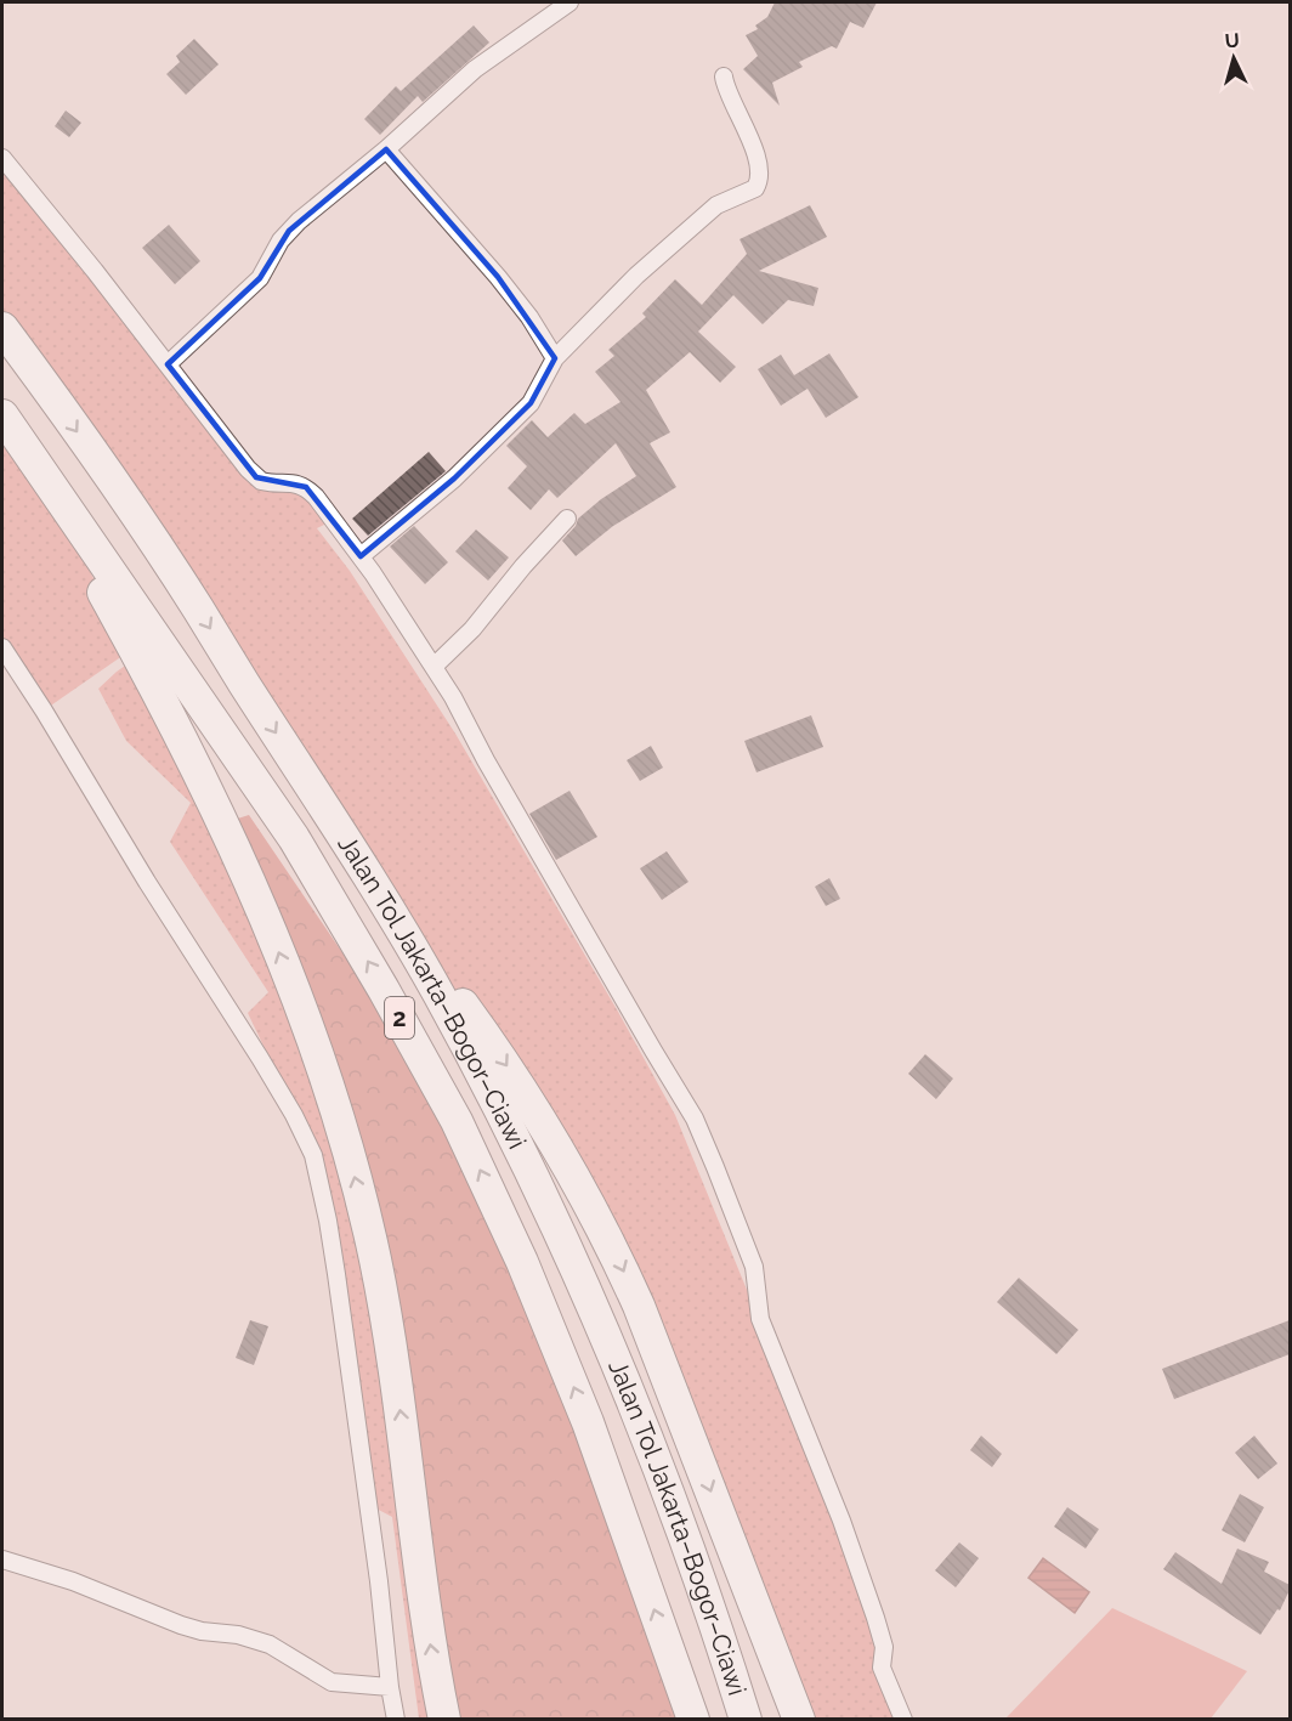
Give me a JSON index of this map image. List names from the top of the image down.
{
  "streets": {
    "highway": ["Jalan Tol Jakarta–Bogor–Ciawi", "2"]
  },
  "north": "top"
}
